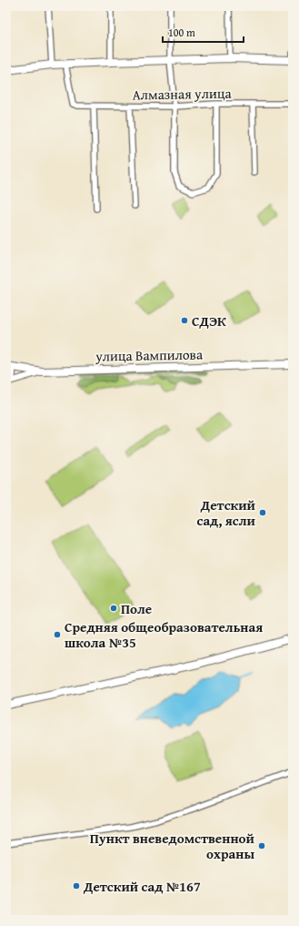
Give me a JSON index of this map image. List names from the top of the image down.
{
  "streets": {
    "street": ["Алмазная улица", "улица Вампилова"]
  },
  "places": [
    "СДЭК",
    "Детский сад, ясли",
    "Поле",
    "Средняя общеобразовательная школа №35",
    "Пункт вневедомственной охраны",
    "Детский сад №167"
  ],
  "scale_bar": "100 m"
}
